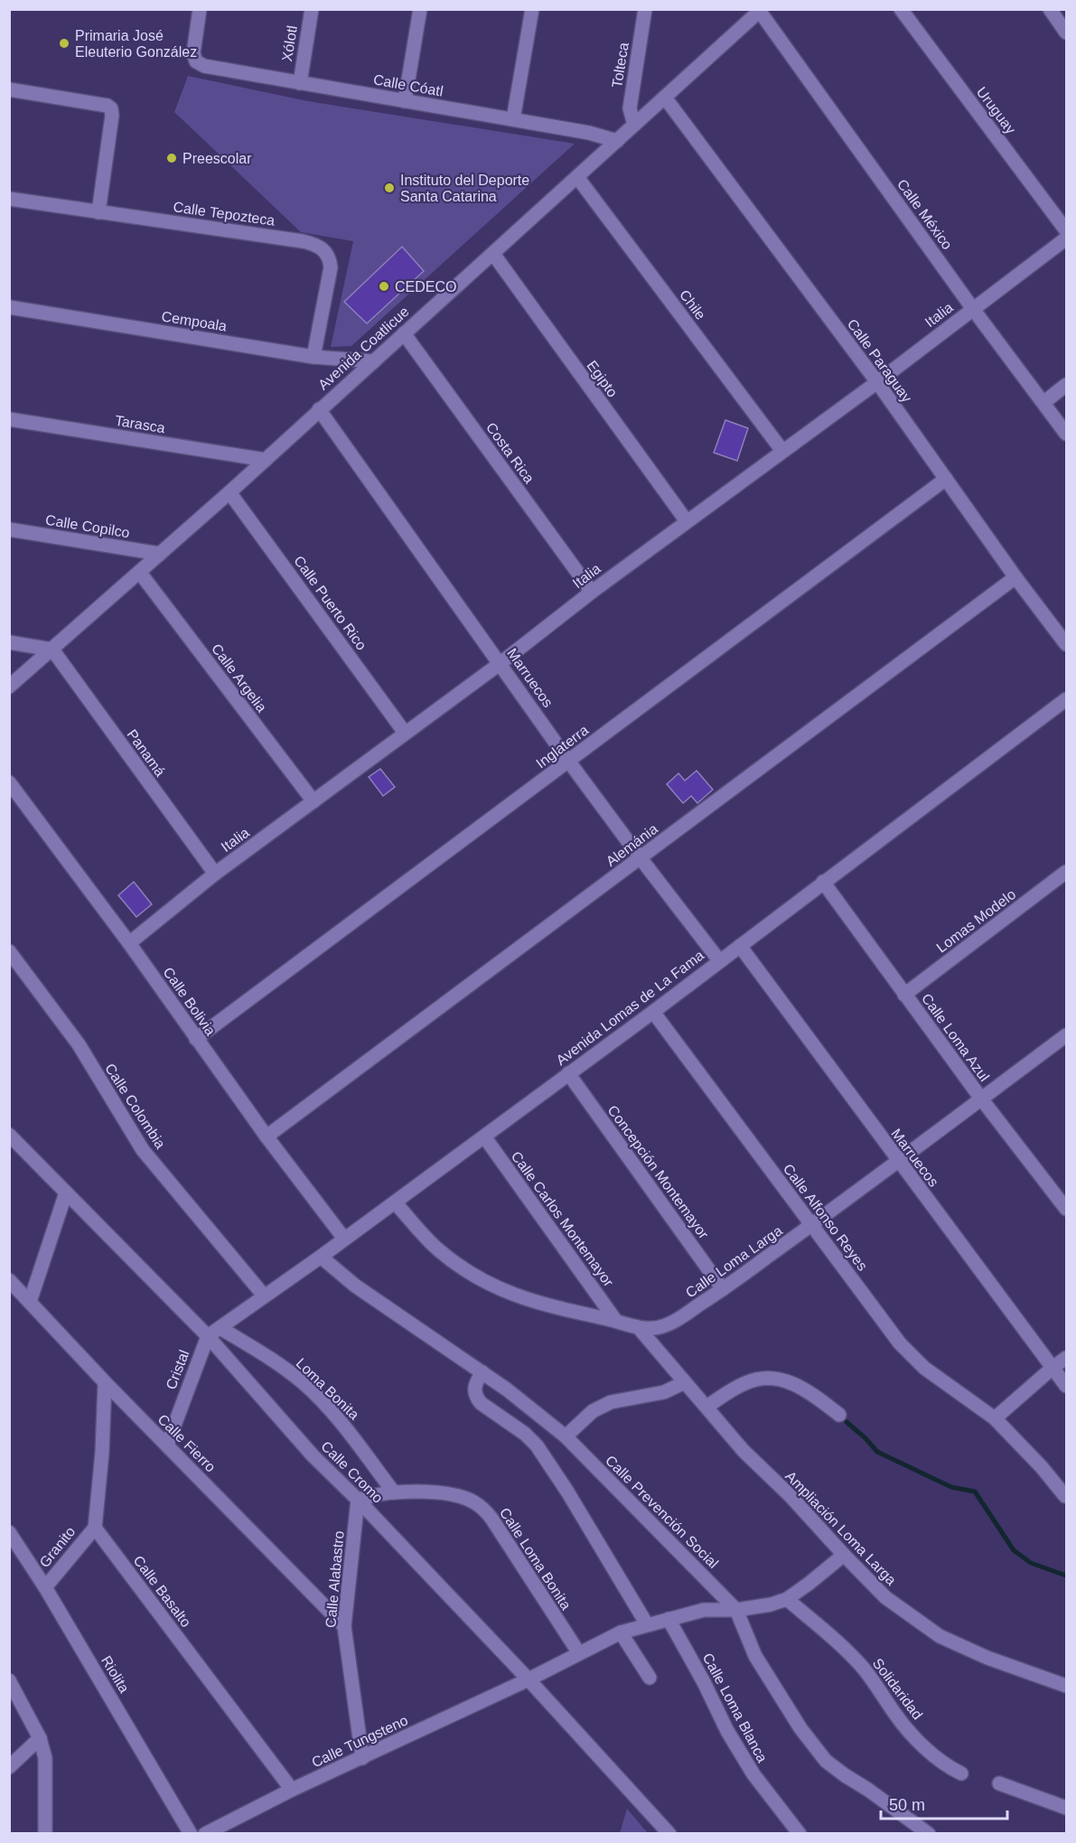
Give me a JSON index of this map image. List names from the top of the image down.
{
  "streets": {
    "street": [
      "Xólotl",
      "Tolteca",
      "Calle Cóatl",
      "Uruguay",
      "Calle Tepozteca",
      "Calle México",
      "Chile",
      "Italia",
      "Cempoala",
      "Avenida Coatlicue",
      "Calle Paraguay",
      "Egipto",
      "Tarasca",
      "Costa Rica",
      "Calle Copilco",
      "Calle Puerto Rico",
      "Calle Argelia",
      "Marruecos",
      "Inglaterra",
      "Panamá",
      "Alemánia",
      "Lomas Modelo",
      "Calle Bolivia",
      "Avenida Lomas de La Fama",
      "Calle Loma Azul",
      "Calle Colombia",
      "Concepción Montemayor",
      "Calle Alfonso Reyes",
      "Calle Carlos Montemayor",
      "Calle Loma Larga",
      "Cristal",
      "Loma Bonita",
      "Calle Fierro",
      "Calle Cromo",
      "Calle Prevención Social",
      "Ampliación Loma Larga",
      "Granito",
      "Calle Loma Bonita",
      "Calle Alabastro",
      "Calle Basalto",
      "Riolita",
      "Solidaridad",
      "Calle Loma Blanca",
      "Calle Tungsteno"
    ]
  },
  "crossings": [
    ["Xólotl", "Calle Cóatl"],
    ["Tolteca", "Avenida Coatlicue"],
    ["Calle Cóatl", "Avenida Coatlicue"],
    ["Calle Tepozteca", "Cempoala"],
    ["Calle México", "Italia"],
    ["Calle México", "Avenida Coatlicue"],
    ["Chile", "Italia"],
    ["Chile", "Avenida Coatlicue"],
    ["Italia", "Calle Paraguay"],
    ["Italia", "Egipto"],
    ["Italia", "Costa Rica"],
    ["Italia", "Calle Puerto Rico"],
    ["Italia", "Calle Argelia"],
    ["Italia", "Marruecos"],
    ["Italia", "Panamá"],
    ["Italia", "Calle Bolivia"],
    ["Cempoala", "Avenida Coatlicue"],
    ["Avenida Coatlicue", "Calle Paraguay"],
    ["Avenida Coatlicue", "Egipto"],
    ["Avenida Coatlicue", "Tarasca"],
    ["Avenida Coatlicue", "Costa Rica"],
    ["Avenida Coatlicue", "Calle Copilco"],
    ["Avenida Coatlicue", "Calle Puerto Rico"],
    ["Avenida Coatlicue", "Calle Argelia"],
    ["Avenida Coatlicue", "Marruecos"],
    ["Avenida Coatlicue", "Panamá"],
    ["Calle Paraguay", "Inglaterra"],
    ["Calle Paraguay", "Alemánia"],
    ["Marruecos", "Inglaterra"],
    ["Marruecos", "Alemánia"],
    ["Marruecos", "Avenida Lomas de La Fama"],
    ["Marruecos", "Calle Loma Larga"],
    ["Inglaterra", "Calle Bolivia"],
    ["Alemánia", "Calle Bolivia"],
    ["Lomas Modelo", "Calle Loma Azul"],
    ["Calle Bolivia", "Avenida Lomas de La Fama"],
    ["Avenida Lomas de La Fama", "Calle Loma Azul"],
    ["Avenida Lomas de La Fama", "Calle Colombia"],
    ["Avenida Lomas de La Fama", "Concepción Montemayor"],
    ["Avenida Lomas de La Fama", "Calle Alfonso Reyes"],
    ["Avenida Lomas de La Fama", "Calle Carlos Montemayor"],
    ["Avenida Lomas de La Fama", "Calle Loma Larga"],
    ["Avenida Lomas de La Fama", "Cristal"],
    ["Avenida Lomas de La Fama", "Loma Bonita"],
    ["Avenida Lomas de La Fama", "Calle Cromo"],
    ["Avenida Lomas de La Fama", "Calle Prevención Social"],
    ["Calle Loma Azul", "Calle Loma Larga"],
    ["Concepción Montemayor", "Calle Loma Larga"],
    ["Calle Alfonso Reyes", "Calle Loma Larga"],
    ["Calle Carlos Montemayor", "Calle Loma Larga"],
    ["Calle Loma Larga", "Ampliación Loma Larga"],
    ["Cristal", "Calle Fierro"],
    ["Cristal", "Calle Cromo"],
    ["Loma Bonita", "Calle Loma Bonita"],
    ["Calle Fierro", "Calle Alabastro"],
    ["Calle Cromo", "Calle Loma Bonita"],
    ["Calle Cromo", "Calle Alabastro"],
    ["Calle Cromo", "Calle Tungsteno"],
    ["Calle Prevención Social", "Calle Tungsteno"],
    ["Granito", "Calle Basalto"],
    ["Granito", "Riolita"],
    ["Calle Loma Bonita", "Calle Alabastro"],
    ["Calle Loma Bonita", "Calle Tungsteno"],
    ["Calle Alabastro", "Calle Tungsteno"],
    ["Calle Basalto", "Calle Tungsteno"],
    ["Solidaridad", "Calle Tungsteno"],
    ["Calle Loma Blanca", "Calle Tungsteno"]
  ],
  "places": [
    "Primaria José Eleuterio González",
    "Preescolar",
    "Instituto del Deporte Santa Catarina",
    "CEDECO"
  ],
  "scale_bar": "50 m"
}
